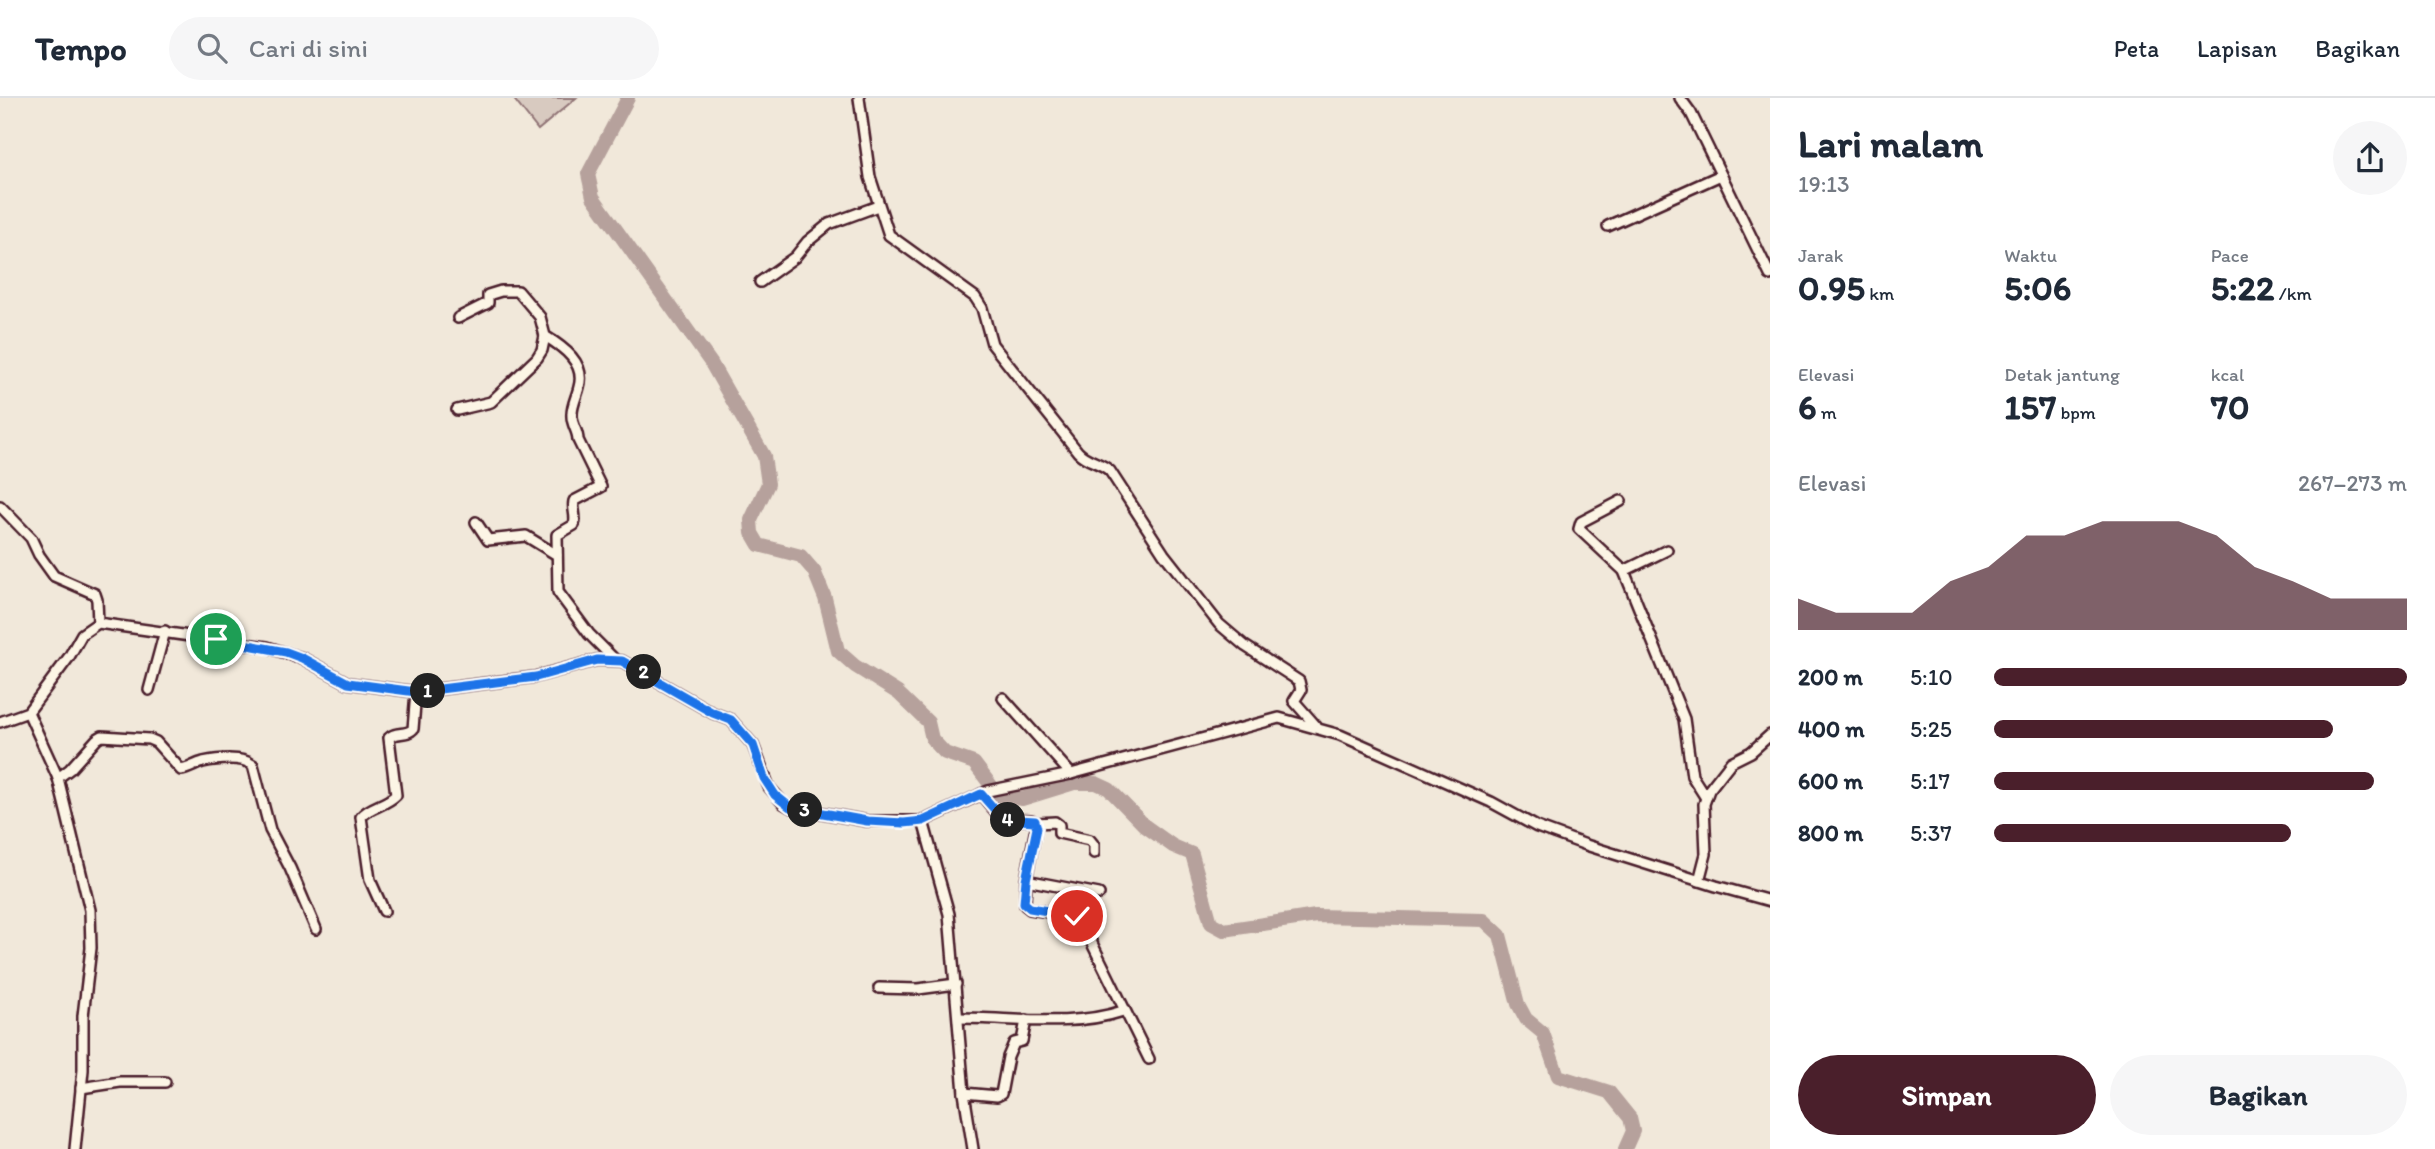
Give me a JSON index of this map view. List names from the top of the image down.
{
  "page": {
    "header": "Tempo",
    "search": "Cari di sini",
    "nav": ["Peta", "Lapisan", "Bagikan"],
    "heading": ["Lari malam", "19:13"],
    "stats": [
      ["Jarak", "0.95 km"],
      ["Waktu", "5:06"],
      ["Pace", "5:22 /km"],
      ["Elevasi", "6 m"],
      ["Detak jantung", "157 bpm"],
      ["kcal", "70"]
    ],
    "chart": ["Elevasi", "267–273 m"],
    "list": [
      {
        "name": "200 m",
        "note": "5:10"
      },
      {
        "name": "400 m",
        "note": "5:25"
      },
      {
        "name": "600 m",
        "note": "5:17"
      },
      {
        "name": "800 m",
        "note": "5:37"
      }
    ],
    "pins": [
      "2",
      "1",
      "3",
      "4"
    ],
    "buttons": ["Simpan", "Bagikan"]
  }
}
